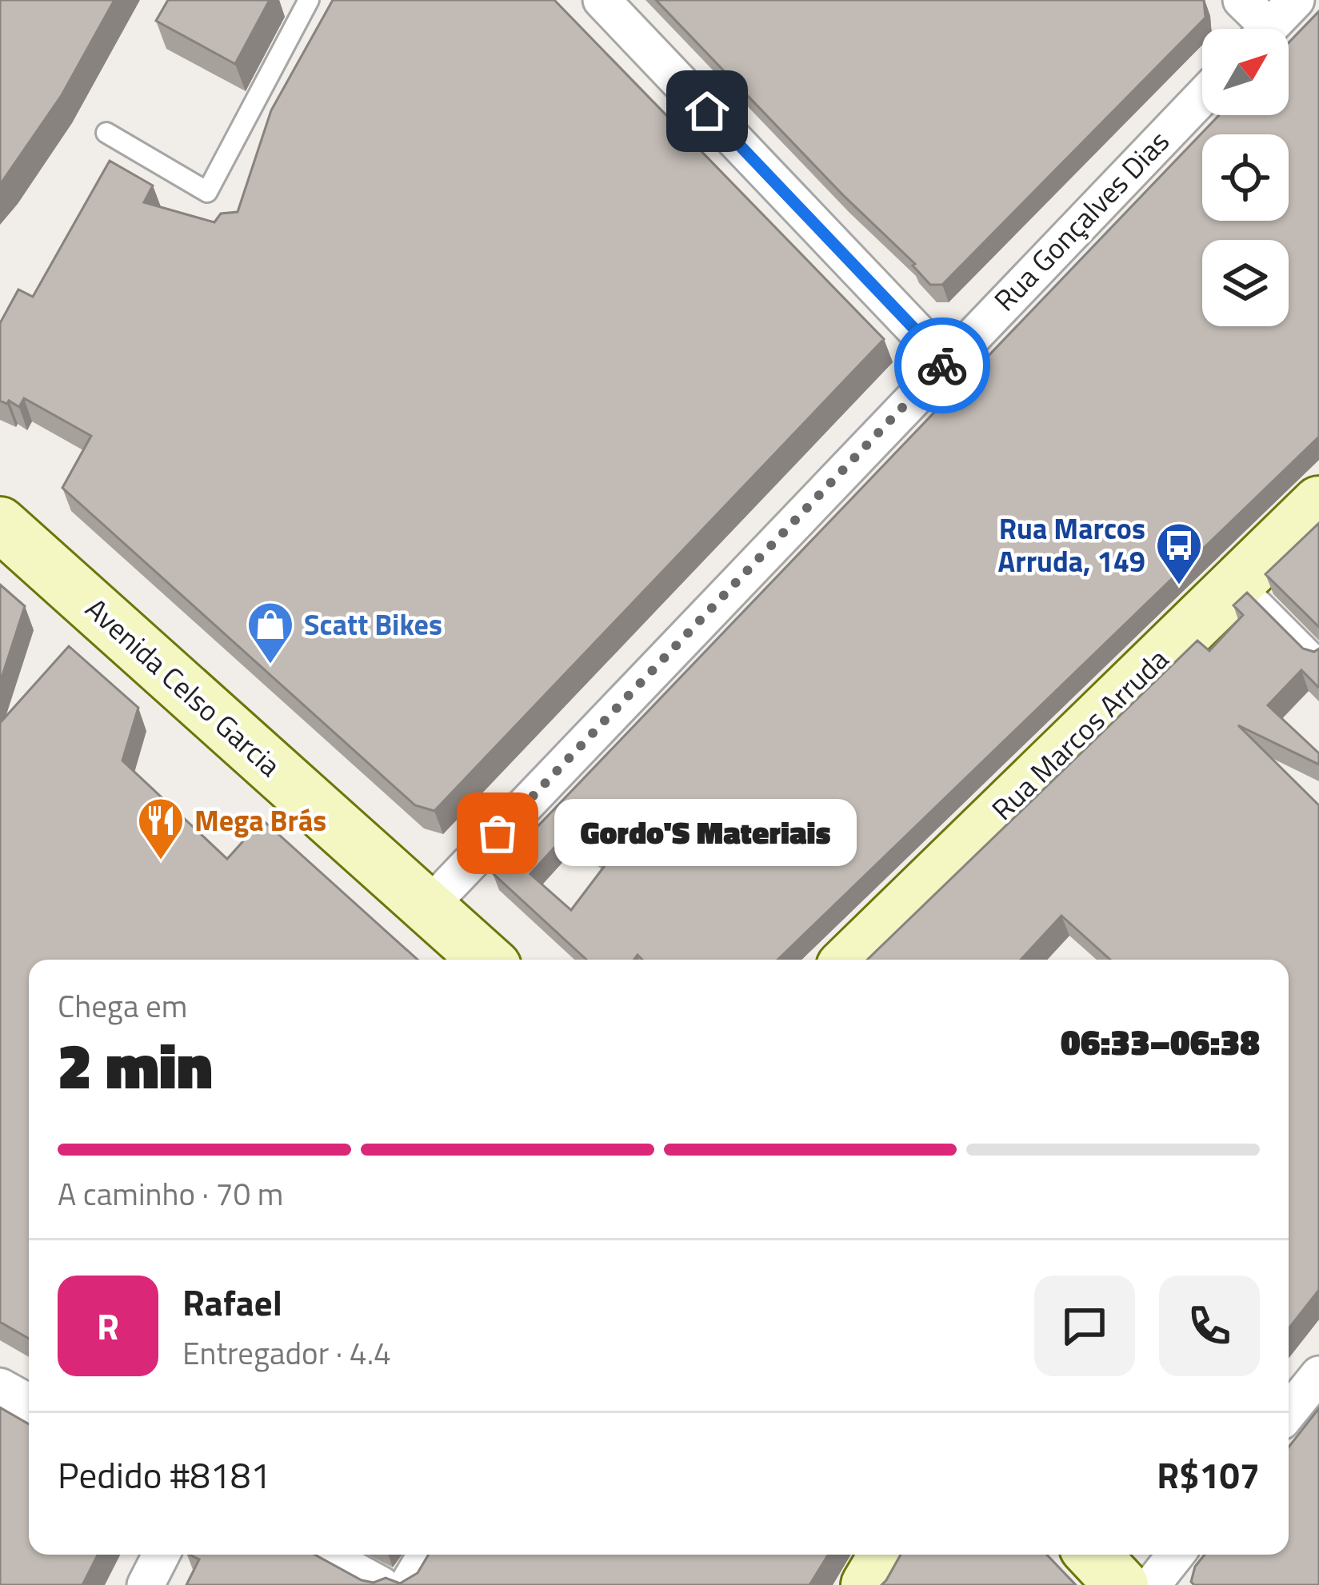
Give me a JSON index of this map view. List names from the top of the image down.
{
  "streets": {
    "main road": ["Avenida Celso Garcia", "Rua Marcos Arruda"],
    "street": ["Rua Gonçalves Dias"]
  },
  "crossings": [
    ["Rua Gonçalves Dias", "Avenida Celso Garcia"]
  ],
  "places": {
    "bus stop": ["Rua Marcos Arruda, 149"],
    "shop": ["Scatt Bikes"],
    "other": ["Gordo'S Materiais"],
    "restaurant": ["Mega Brás"]
  },
  "north": "top right",
  "page": {
    "bubble": "Gordo'S Materiais",
    "heading": ["2 min", "Chega em", "06:33–06:38"],
    "panel": [
      "Rafael",
      "Entregador · 4.4",
      "Pedido #8181",
      "R$107"
    ],
    "bar": "A caminho · 70 m",
    "round": "R"
  }
}
